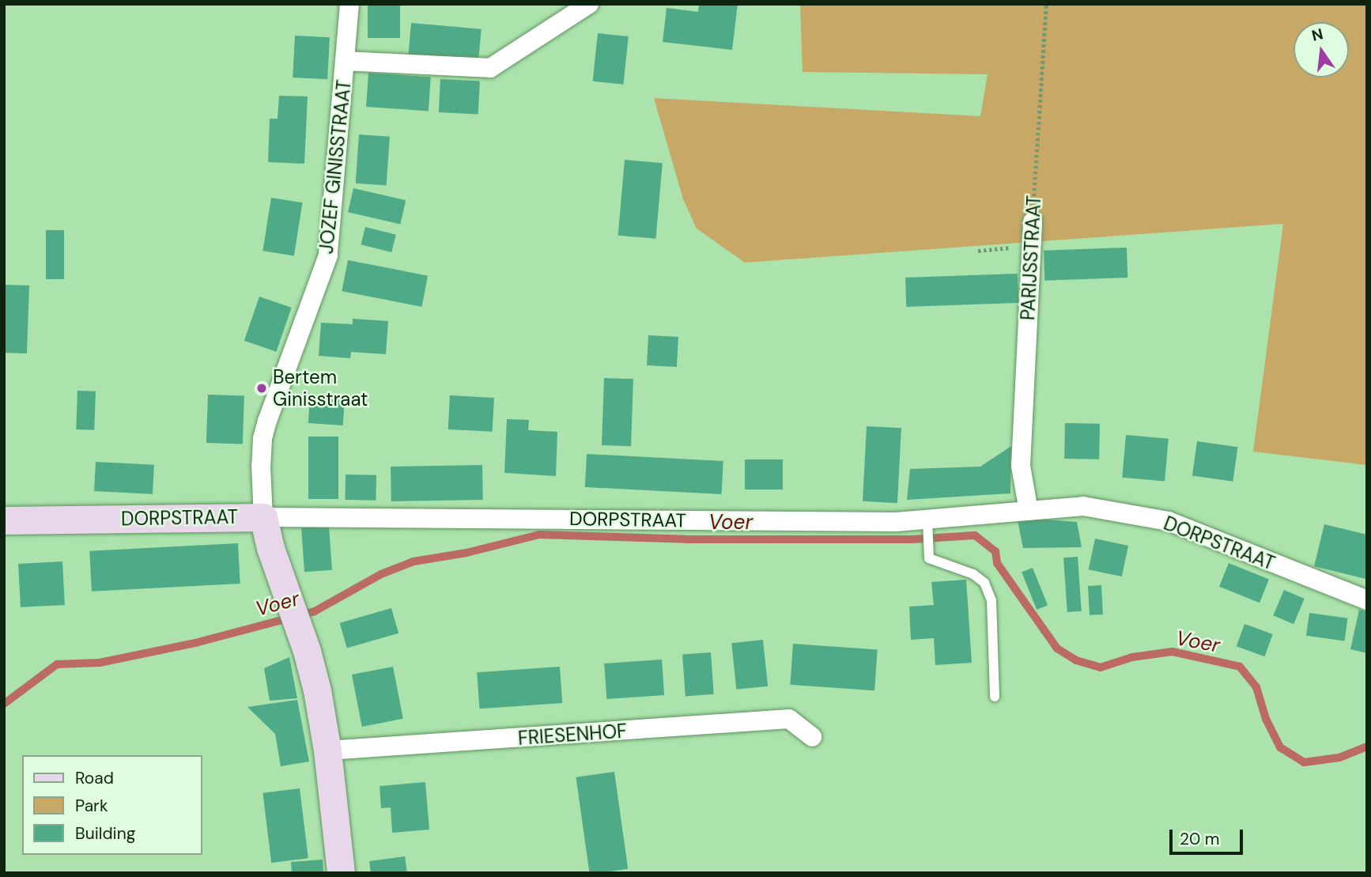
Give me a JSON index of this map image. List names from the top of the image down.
{
  "streets": {
    "street": [
      "JOZEF GINISSTRAAT",
      "PARIJSSTRAAT",
      "DORPSTRAAT",
      "FRIESENHOF"
    ]
  },
  "crossings": [
    ["JOZEF GINISSTRAAT", "DORPSTRAAT"],
    ["PARIJSSTRAAT", "DORPSTRAAT"]
  ],
  "water": ["Voer"],
  "places": ["Bertem Ginisstraat"],
  "legend": ["Road", "Park", "Building"],
  "scale_bar": "20 m",
  "north": "top"
}
